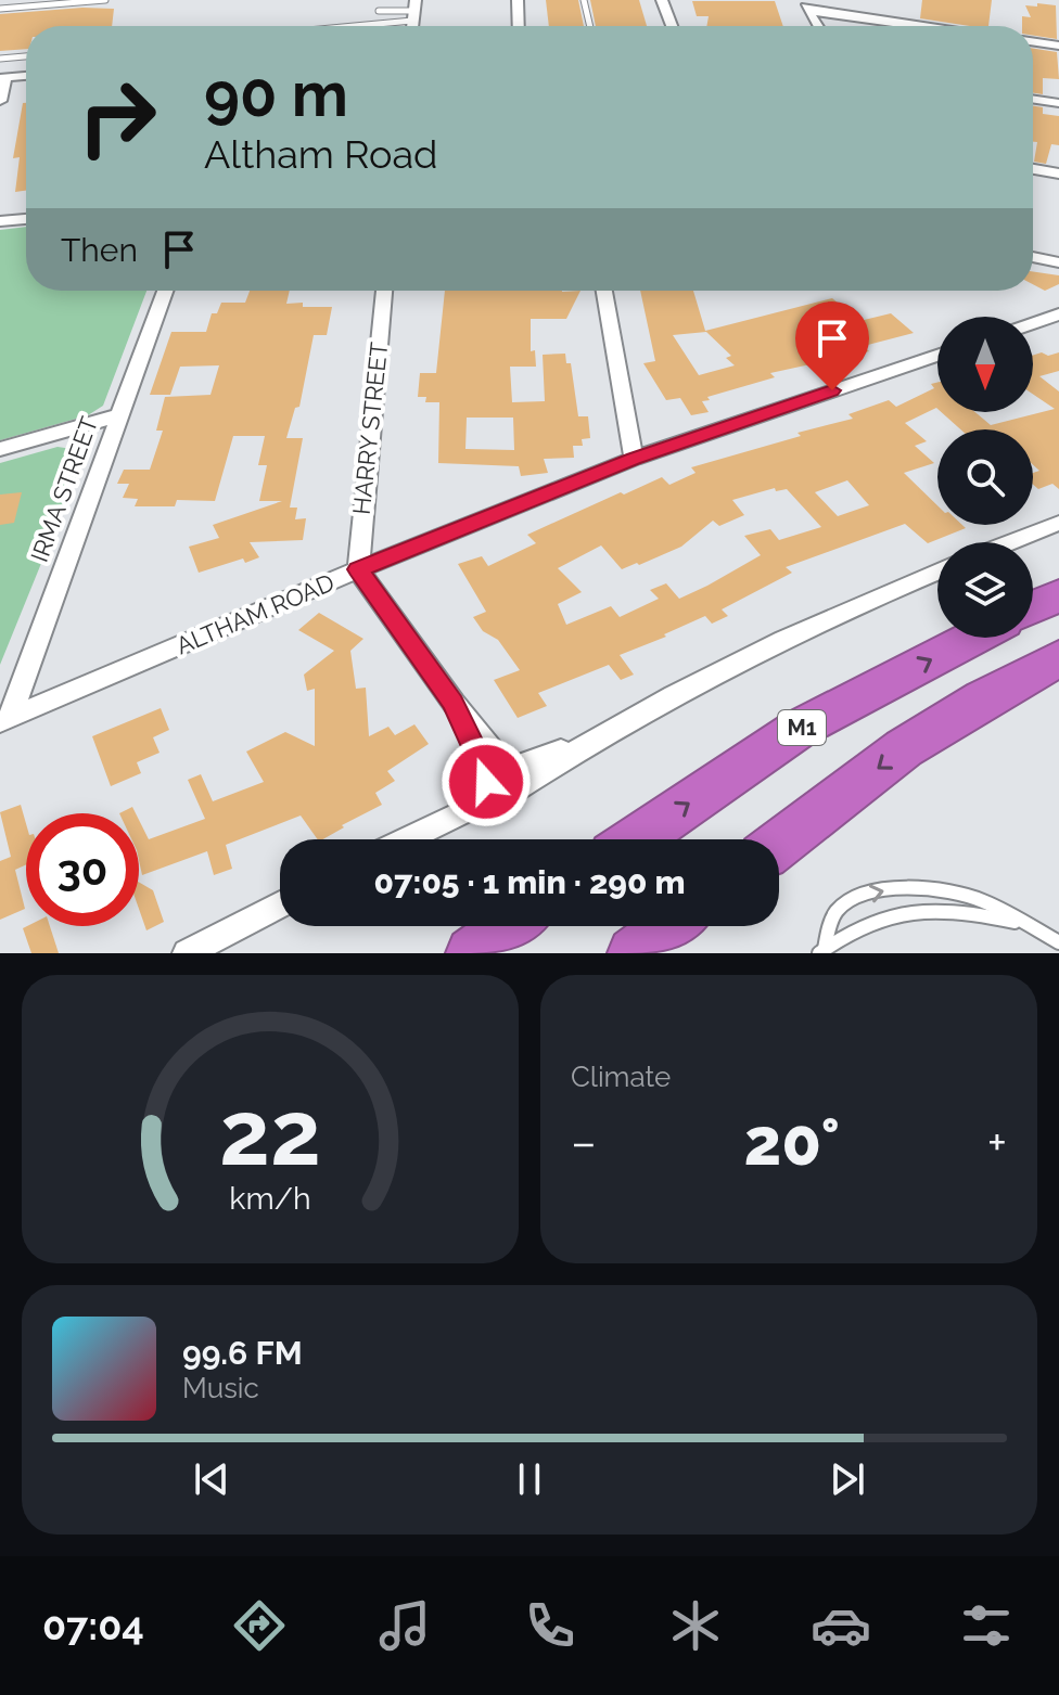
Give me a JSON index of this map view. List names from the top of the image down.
{
  "streets": {
    "highway": ["M1"],
    "street": ["HARRY STREET", "IRMA STREET", "ALTHAM ROAD"]
  },
  "crossings": [
    ["HARRY STREET", "ALTHAM ROAD"],
    ["IRMA STREET", "ALTHAM ROAD"]
  ],
  "north": "bottom",
  "page": {
    "turn": ["90 m", "Altham Road"],
    "then": "Then",
    "limit": "30",
    "trip": "07:05 · 1 min · 290 m",
    "tile": "Climate",
    "heat": ["−", "20°", "+"],
    "song": ["99.6 FM", "Music"],
    "tabs": "07:04",
    "gauge": ["22", "km/h"]
  }
}
